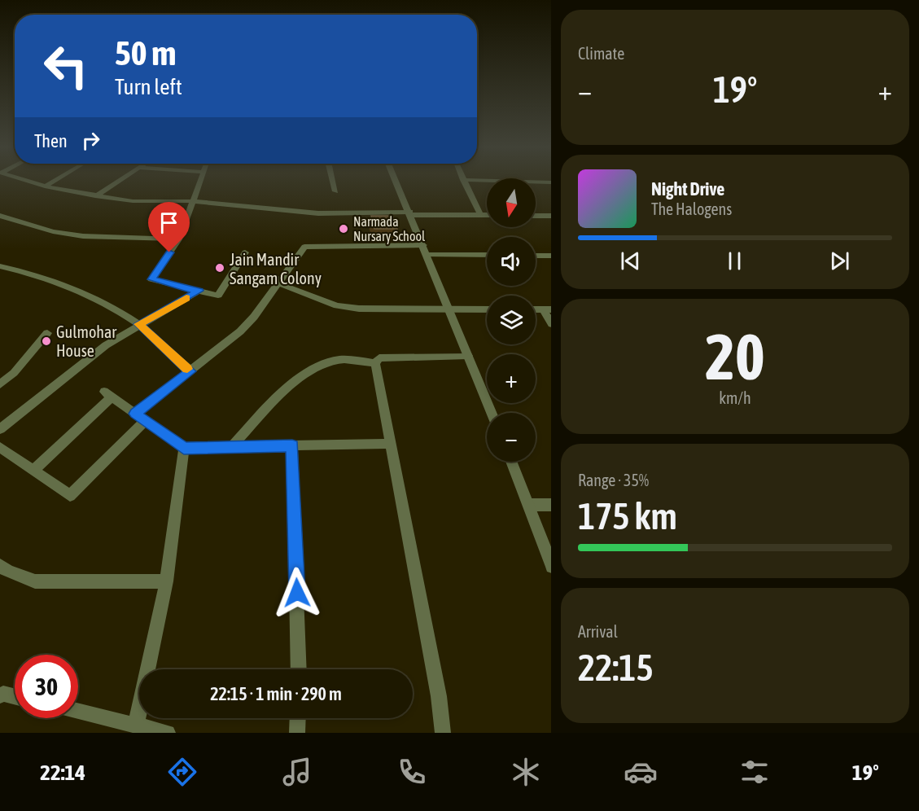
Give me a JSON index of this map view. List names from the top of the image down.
{
  "places": ["Narmada Nursary School", "Jain Mandir Sangam Colony", "Gulmohar House"],
  "north": "bottom",
  "page": {
    "tile": [
      "Climate",
      ["20", "km/h"],
      ["Range · 35%", "175 km"],
      ["Arrival", "22:15"]
    ],
    "turn": ["50 m", "Turn left"],
    "heat": ["−", "19°", "+"],
    "then": "Then",
    "song": ["Night Drive", "The Halogens"],
    "map_buttons": ["+", "−"],
    "limit": "30",
    "trip": "22:15 · 1 min · 290 m",
    "tabs": ["22:14", "19°"]
  }
}
